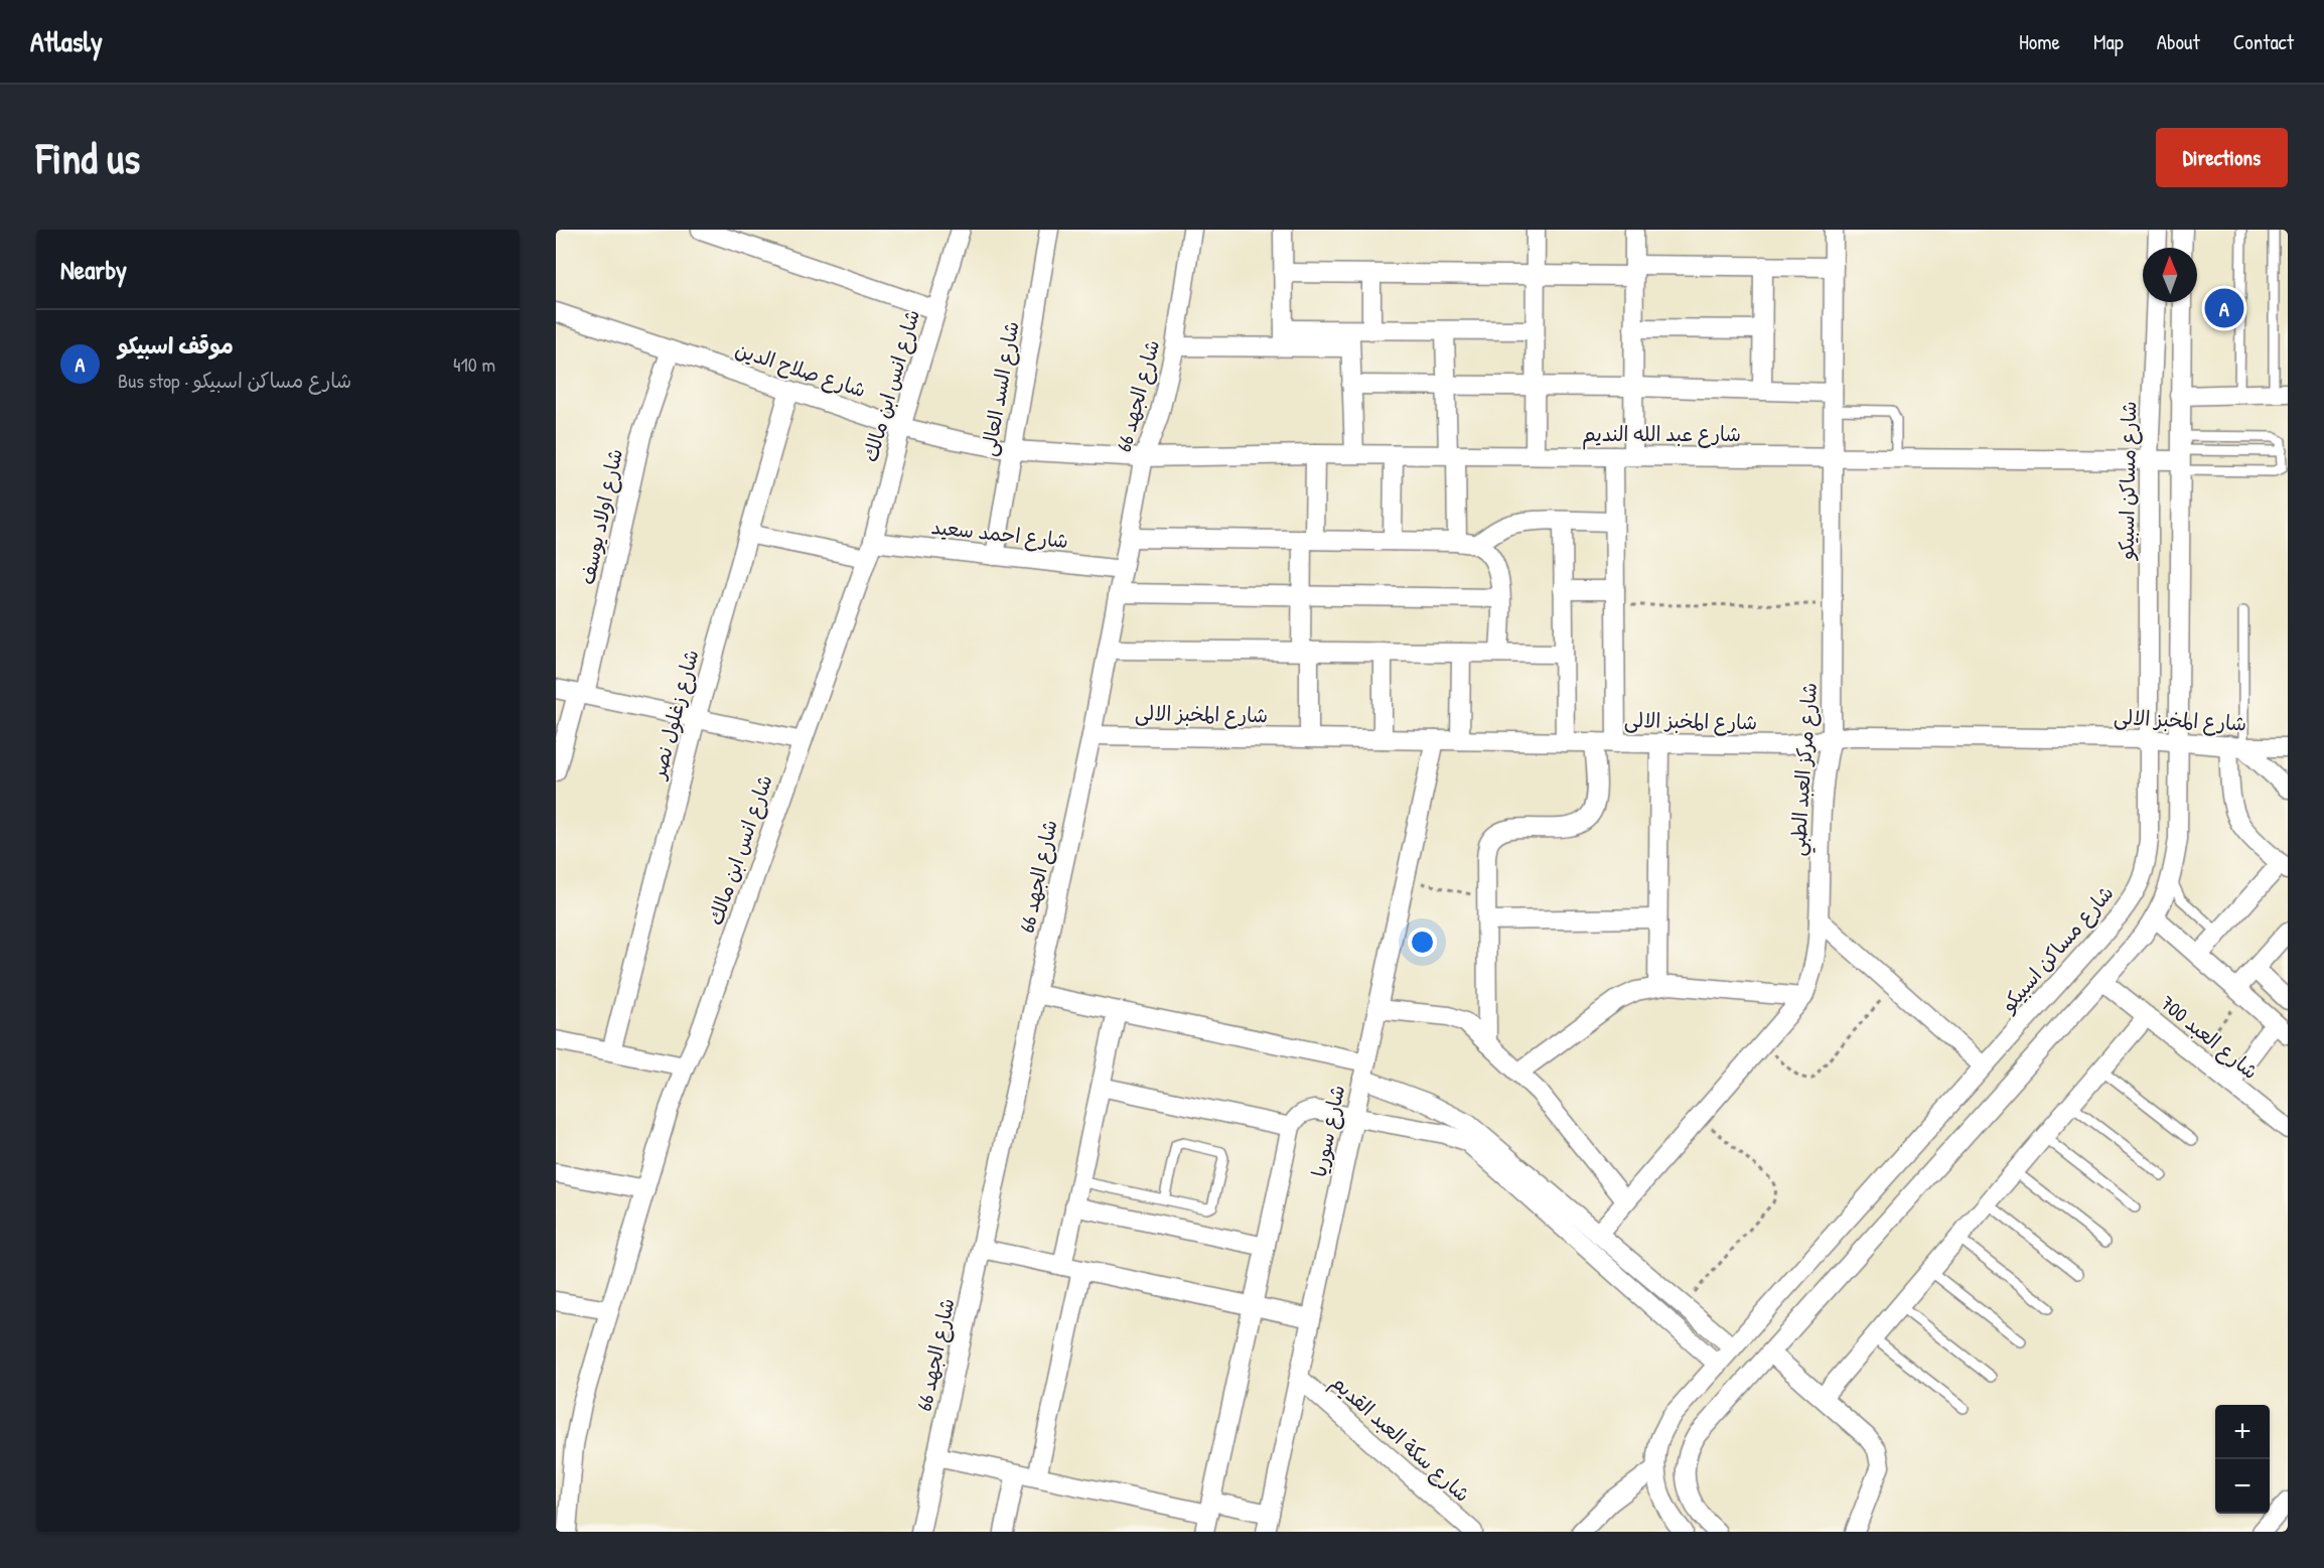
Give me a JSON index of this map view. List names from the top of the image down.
{
  "streets": {
    "street": [
      "شارع صلاح الدين",
      "شارع انس ابن مالك",
      "شارع السد العالى",
      "شارع الجهد 66",
      "شارع عبد الله النديم",
      "شارع مساكن اسبيكو",
      "شارع اولاد يوسف",
      "شارع احمد سعيد",
      "شارع زغلول نصر",
      "شارع المخبز الالى",
      "شارع مركز العبد الطبي",
      "شارع العبد 700",
      "شارع سوريا",
      "شارع سكة العبد القديم"
    ]
  },
  "crossings": [
    ["شارع صلاح الدين", "شارع انس ابن مالك"],
    ["شارع صلاح الدين", "شارع السد العالى"],
    ["شارع صلاح الدين", "شارع الجهد 66"],
    ["شارع صلاح الدين", "شارع عبد الله النديم"],
    ["شارع صلاح الدين", "شارع اولاد يوسف"],
    ["شارع صلاح الدين", "شارع زغلول نصر"],
    ["شارع انس ابن مالك", "شارع احمد سعيد"],
    ["شارع السد العالى", "شارع احمد سعيد"],
    ["شارع الجهد 66", "شارع عبد الله النديم"],
    ["شارع الجهد 66", "شارع احمد سعيد"],
    ["شارع الجهد 66", "شارع المخبز الالى"],
    ["شارع عبد الله النديم", "شارع مساكن اسبيكو"],
    ["شارع عبد الله النديم", "شارع مركز العبد الطبي"],
    ["شارع مساكن اسبيكو", "شارع المخبز الالى"],
    ["شارع احمد سعيد", "شارع زغلول نصر"],
    ["شارع المخبز الالى", "شارع مركز العبد الطبي"],
    ["شارع المخبز الالى", "شارع سوريا"],
    ["شارع سوريا", "شارع سكة العبد القديم"]
  ],
  "north": "top",
  "page": {
    "header": "Atlasly",
    "nav": [
      "Home",
      "Map",
      "About",
      "Contact"
    ],
    "buttons": "Directions",
    "title": "Find us",
    "heading": "Nearby",
    "pins": "A",
    "list": [
      {
        "mark": "A",
        "name": "موقف اسبيكو",
        "note": "Bus stop · شارع مساكن اسبيكو",
        "value": "410 m"
      }
    ],
    "map_buttons": ["+", "−"]
  }
}
